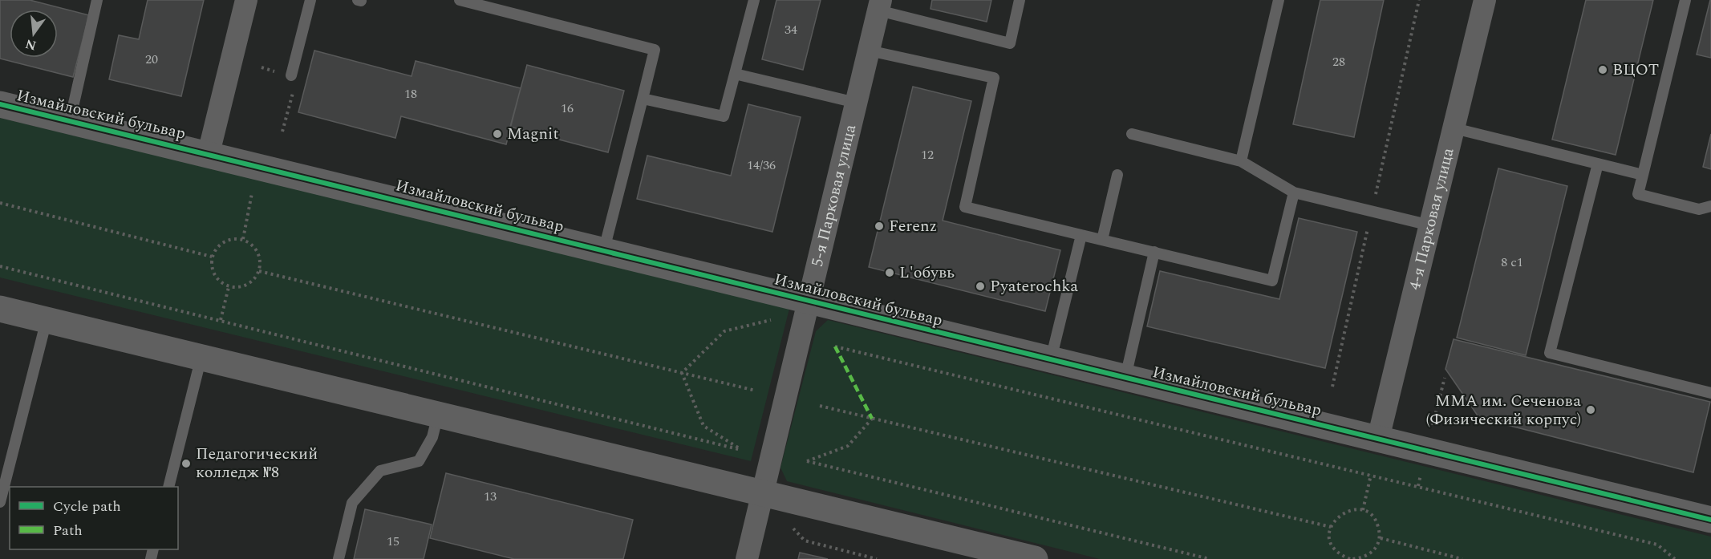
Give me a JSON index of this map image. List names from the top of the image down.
{
  "streets": {
    "street": ["Измайловский бульвар", "5-я Парковая улица", "4-я Парковая улица"]
  },
  "crossings": [
    ["Измайловский бульвар", "5-я Парковая улица"],
    ["Измайловский бульвар", "4-я Парковая улица"]
  ],
  "places": [
    "ВЦОТ",
    "Magnit",
    "Ferenz",
    "L'обувь",
    "Pyaterochka",
    "ММА им. Сеченова (Физический корпус)",
    "Педагогический колледж №8"
  ],
  "house_numbers": [
    "34",
    "20",
    "28",
    "18",
    "16",
    "12",
    "14/36",
    "8 с1",
    "13",
    "15"
  ],
  "legend": ["Cycle path", "Path"],
  "north": "bottom"
}
